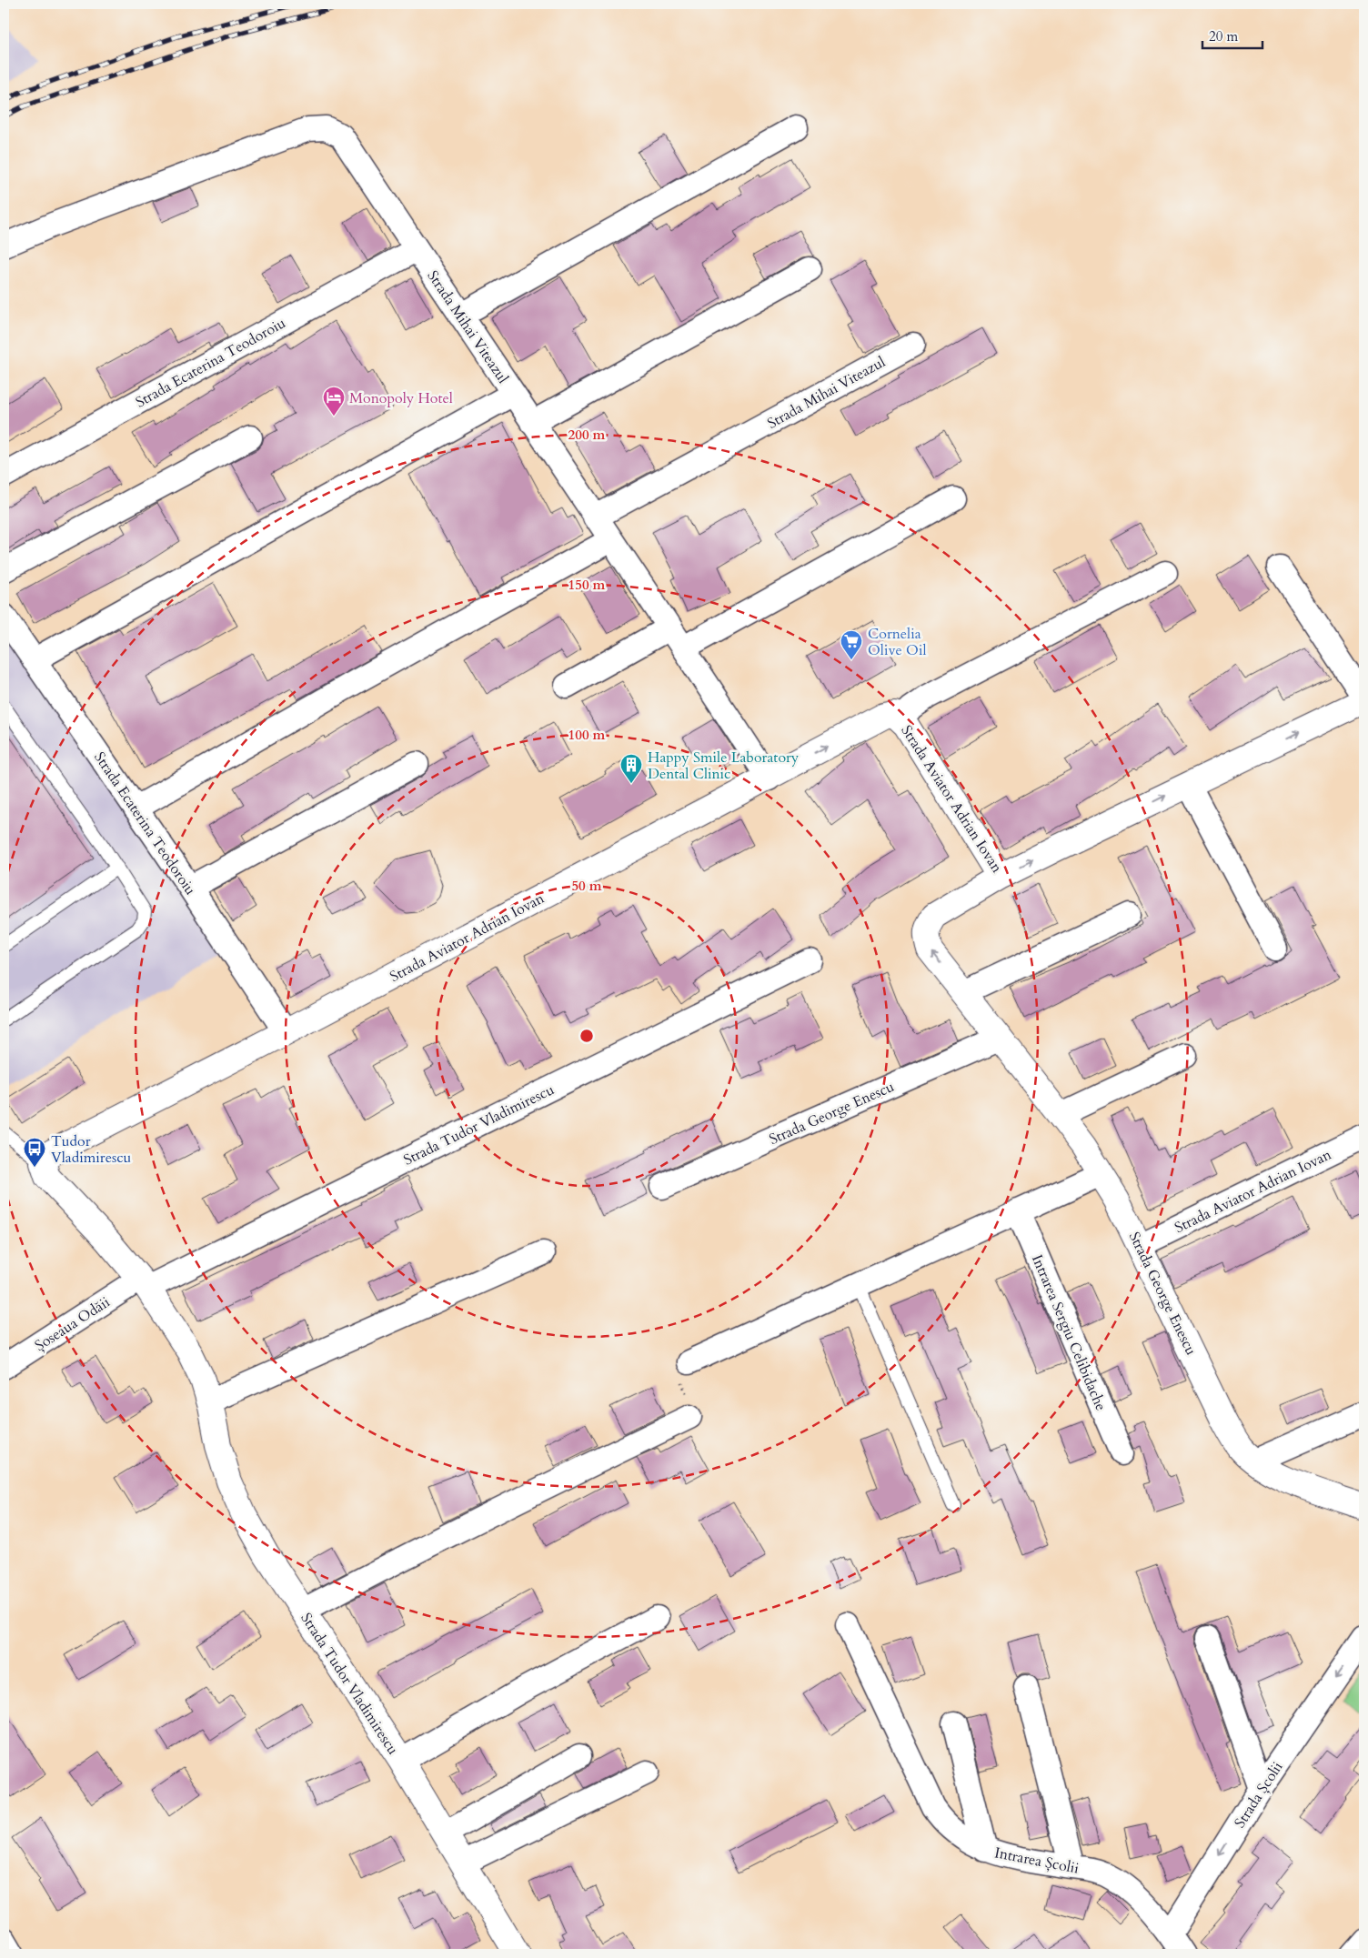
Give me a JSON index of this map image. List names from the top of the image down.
{
  "streets": {
    "street": [
      "Strada Mihai Viteazul",
      "Strada Ecaterina Teodoroiu",
      "Strada Aviator Adrian Iovan",
      "Strada George Enescu",
      "Strada Tudor Vladimirescu",
      "Șoseaua Odăii",
      "Intrarea Sergiu Celibidache",
      "Strada Școlii",
      "Intrarea Școlii"
    ]
  },
  "crossings": [
    ["Strada Mihai Viteazul", "Strada Ecaterina Teodoroiu"],
    ["Strada Mihai Viteazul", "Strada Aviator Adrian Iovan"],
    ["Strada Ecaterina Teodoroiu", "Strada Aviator Adrian Iovan"],
    ["Strada Aviator Adrian Iovan", "Strada George Enescu"],
    ["Strada Aviator Adrian Iovan", "Strada Tudor Vladimirescu"],
    ["Strada Tudor Vladimirescu", "Șoseaua Odăii"],
    ["Strada Școlii", "Intrarea Școlii"]
  ],
  "one_way": ["Strada Școlii"],
  "places": {
    "hotel": ["Monopoly Hotel"],
    "supermarket": ["Cornelia Olive Oil"],
    "building": ["Happy Smile Laboratory Dental Clinic"],
    "bus stop": ["Tudor Vladimirescu"]
  },
  "scale_bar": "20 m",
  "rings": [
    "200 m",
    "150 m",
    "100 m",
    "50 m"
  ]
}
